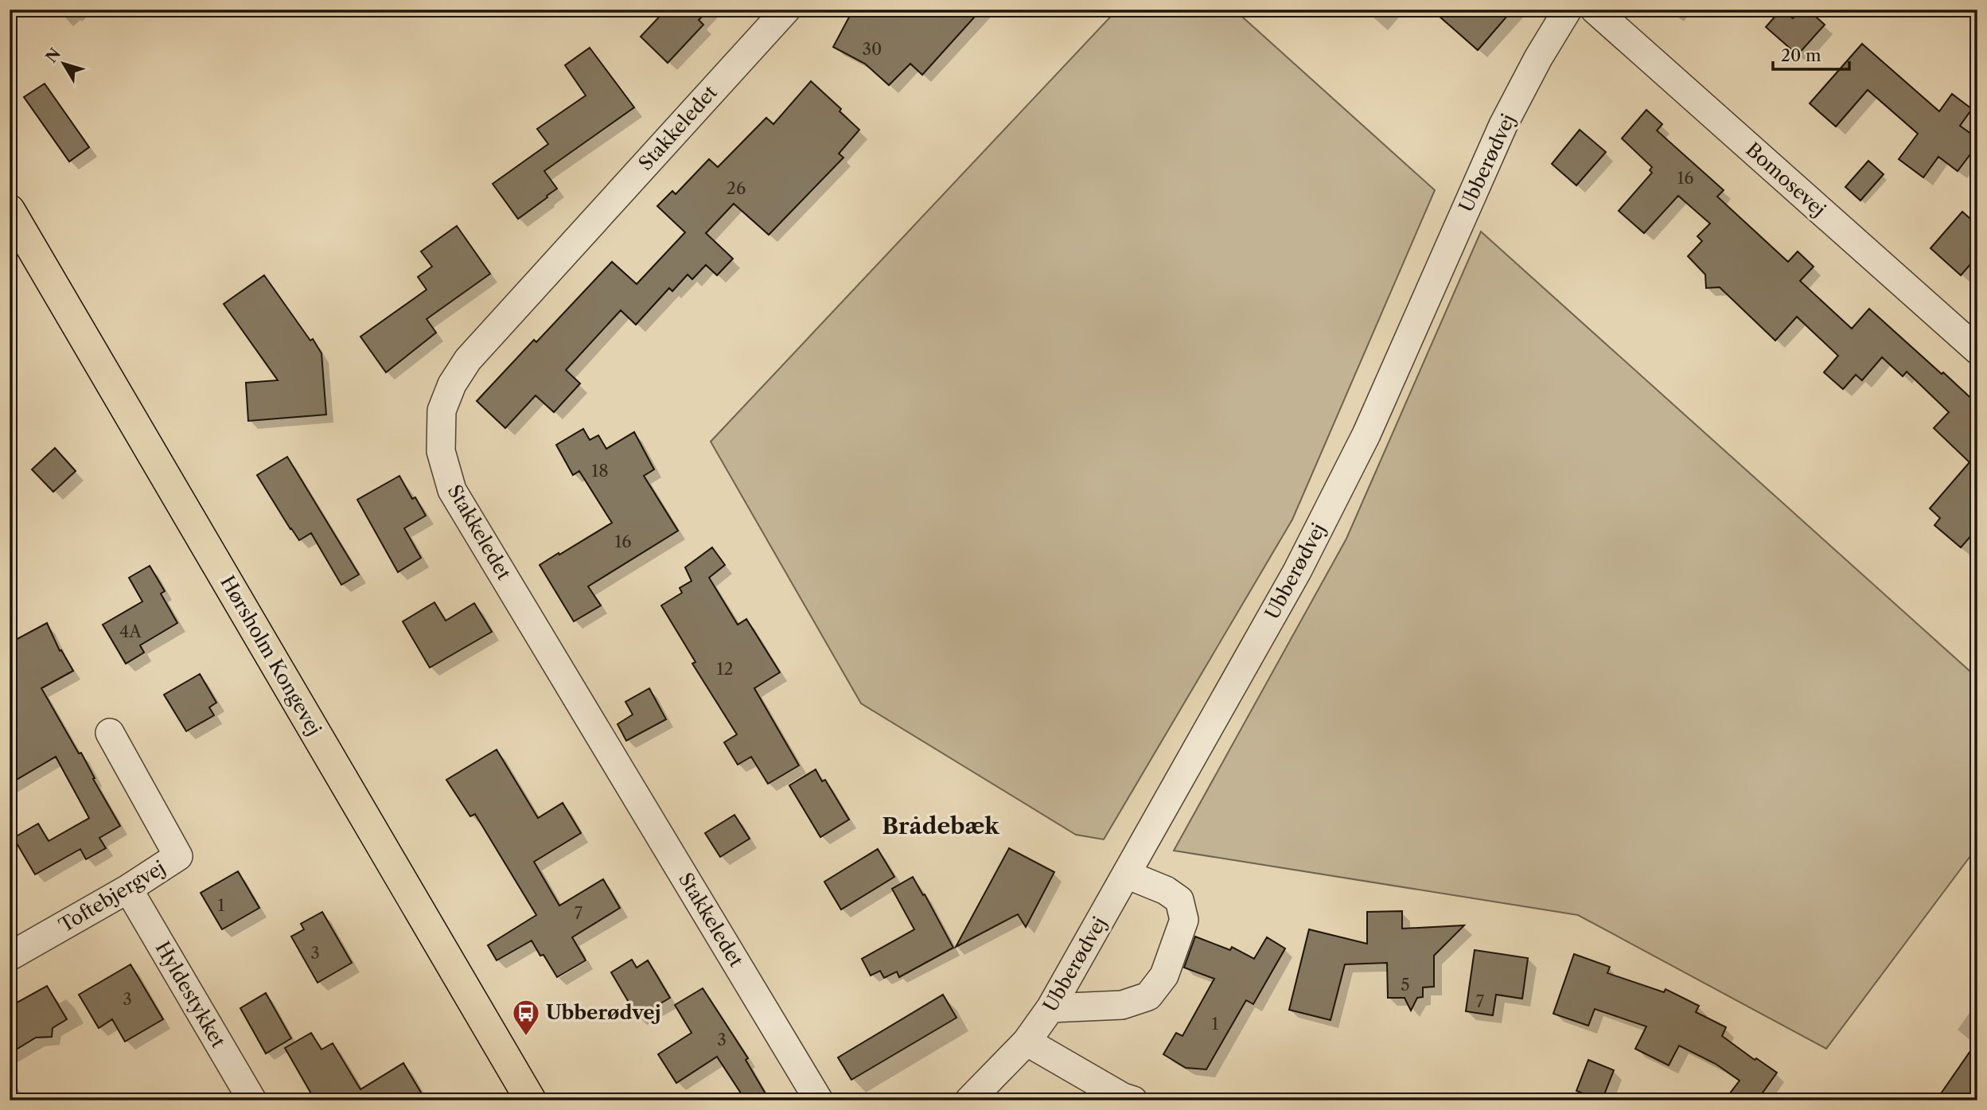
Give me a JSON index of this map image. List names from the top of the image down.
{
  "streets": {
    "main road": ["Hørsholm Kongevej"],
    "street": [
      "Stakkeledet",
      "Ubberødvej",
      "Bomosevej",
      "Toftebjergvej",
      "Hyldestykket"
    ]
  },
  "crossings": [
    ["Toftebjergvej", "Hyldestykket"]
  ],
  "districts": ["Brådebæk"],
  "places": {
    "bus stop": ["Ubberødvej"]
  },
  "house_numbers": [
    "30",
    "16",
    "26",
    "18",
    "16",
    "4A",
    "12",
    "1",
    "7",
    "3",
    "5",
    "3",
    "7",
    "1",
    "3"
  ],
  "scale_bar": "20 m",
  "north": "top left"
}
